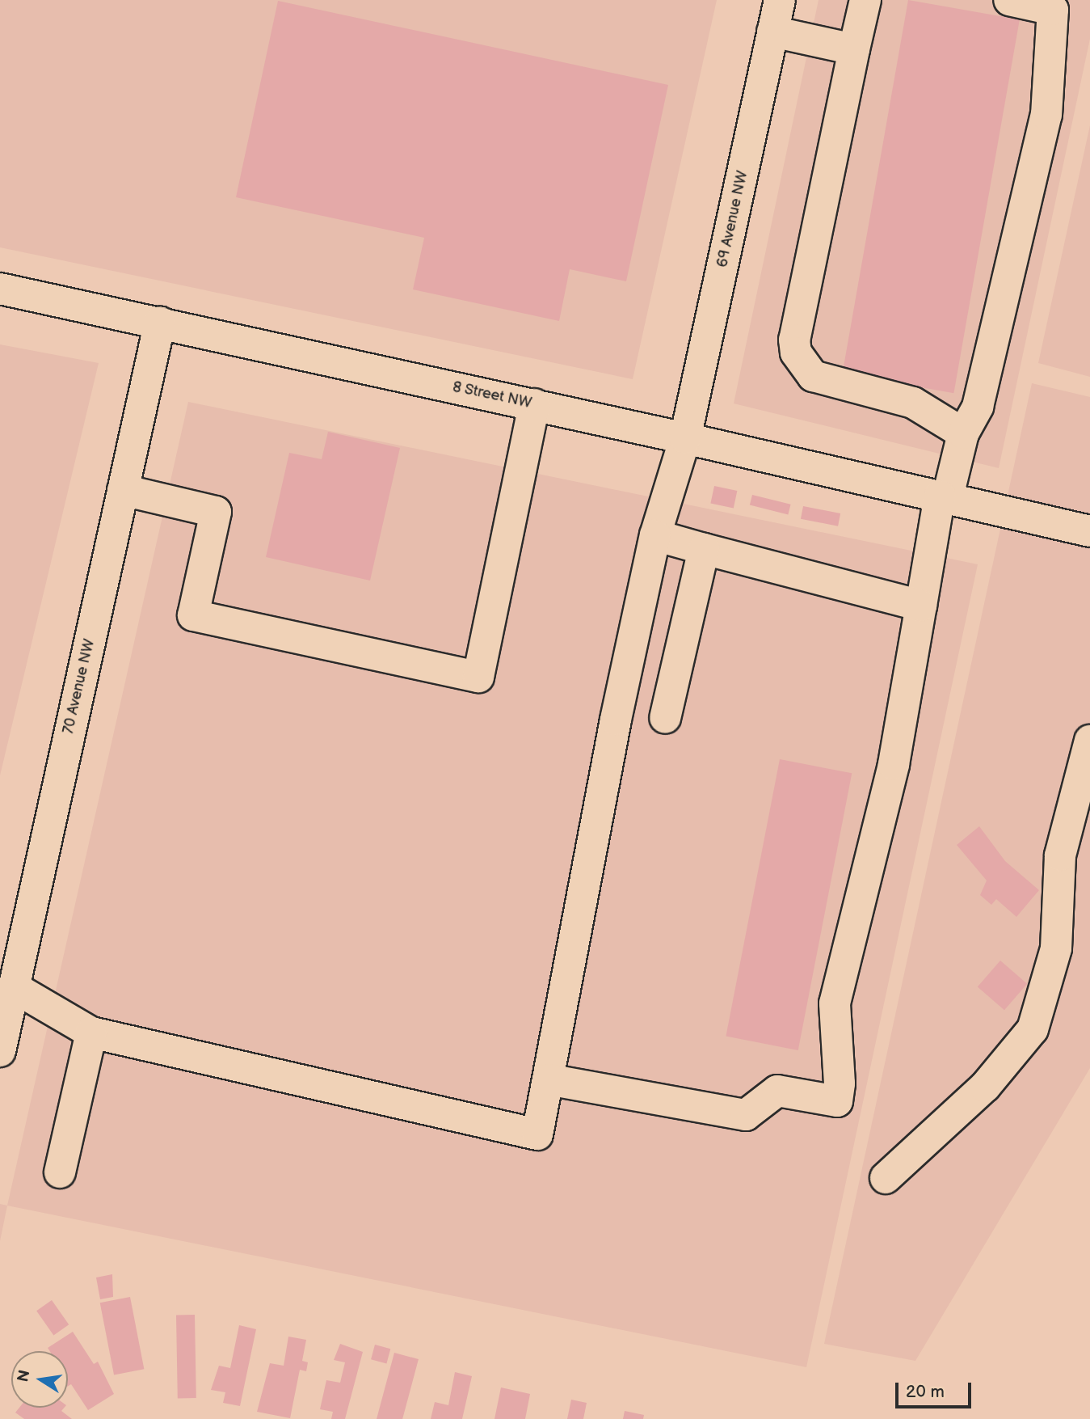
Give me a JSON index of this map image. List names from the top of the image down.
{
  "streets": {
    "street": ["69 Avenue NW", "8 Street NW", "70 Avenue NW"]
  },
  "crossings": [
    ["69 Avenue NW", "8 Street NW"],
    ["8 Street NW", "70 Avenue NW"]
  ],
  "scale_bar": "20 m",
  "north": "left"
}
